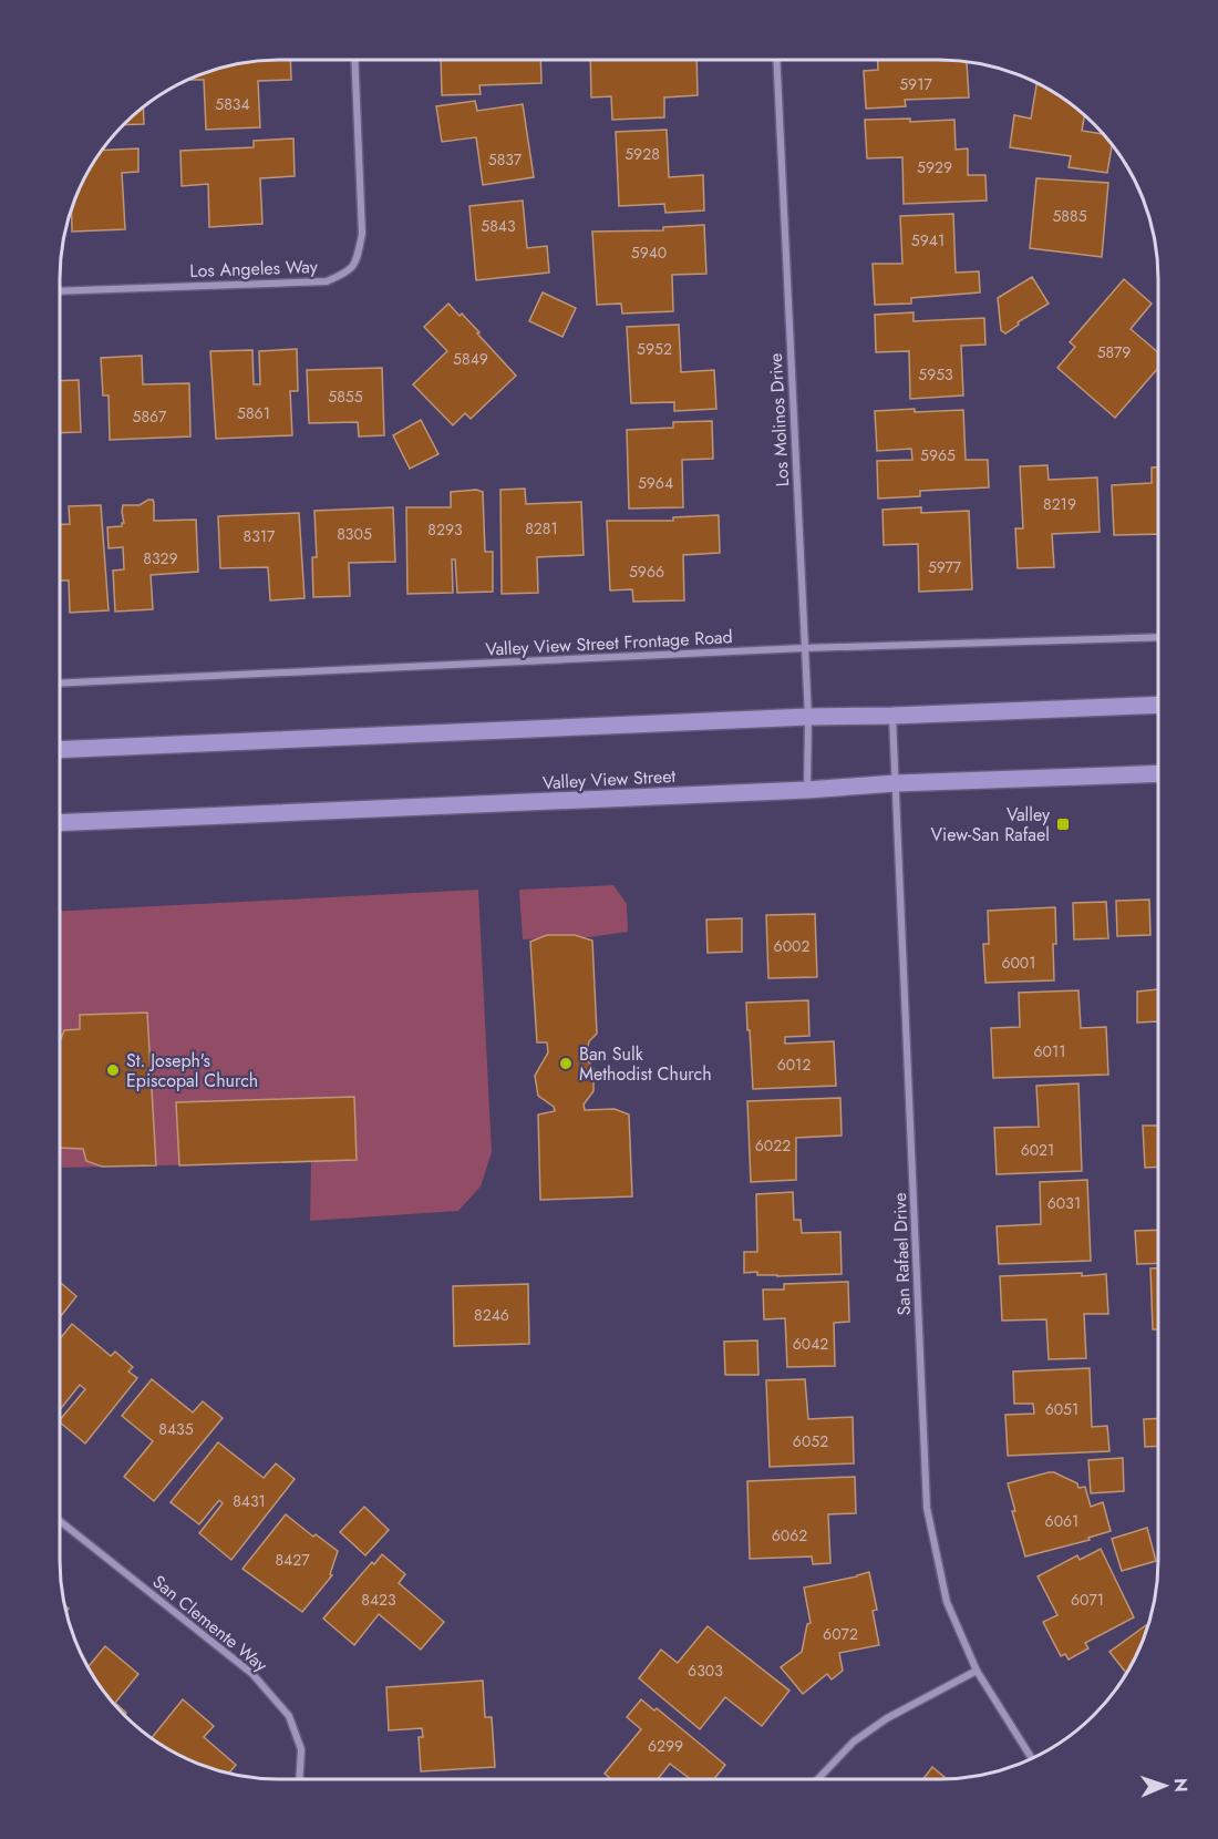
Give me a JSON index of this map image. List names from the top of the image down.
{
  "streets": {
    "main road": ["Valley View Street"],
    "street": [
      "Los Angeles Way",
      "Los Molinos Drive",
      "Valley View Street Frontage Road",
      "San Rafael Drive",
      "San Clemente Way"
    ]
  },
  "crossings": [
    ["Los Molinos Drive", "Valley View Street Frontage Road"],
    ["Los Molinos Drive", "Valley View Street"],
    ["Valley View Street", "San Rafael Drive"]
  ],
  "places": {
    "transit": ["Valley View-San Rafael"],
    "other": ["Ban Sulk Methodist Church", "St. Joseph's Episcopal Church"]
  },
  "house_numbers": [
    "5917",
    "5834",
    "5928",
    "5837",
    "5929",
    "5885",
    "5843",
    "5941",
    "5940",
    "5952",
    "5879",
    "5849",
    "5953",
    "5855",
    "5861",
    "5867",
    "5965",
    "5964",
    "8219",
    "8281",
    "8293",
    "8305",
    "8317",
    "8329",
    "5977",
    "5966",
    "6002",
    "6001",
    "6011",
    "6012",
    "6022",
    "6021",
    "6031",
    "8246",
    "6042",
    "6051",
    "8435",
    "6052",
    "8431",
    "6061",
    "6062",
    "8427",
    "8423",
    "6071",
    "6072",
    "6303",
    "6299"
  ],
  "north": "right"
}
